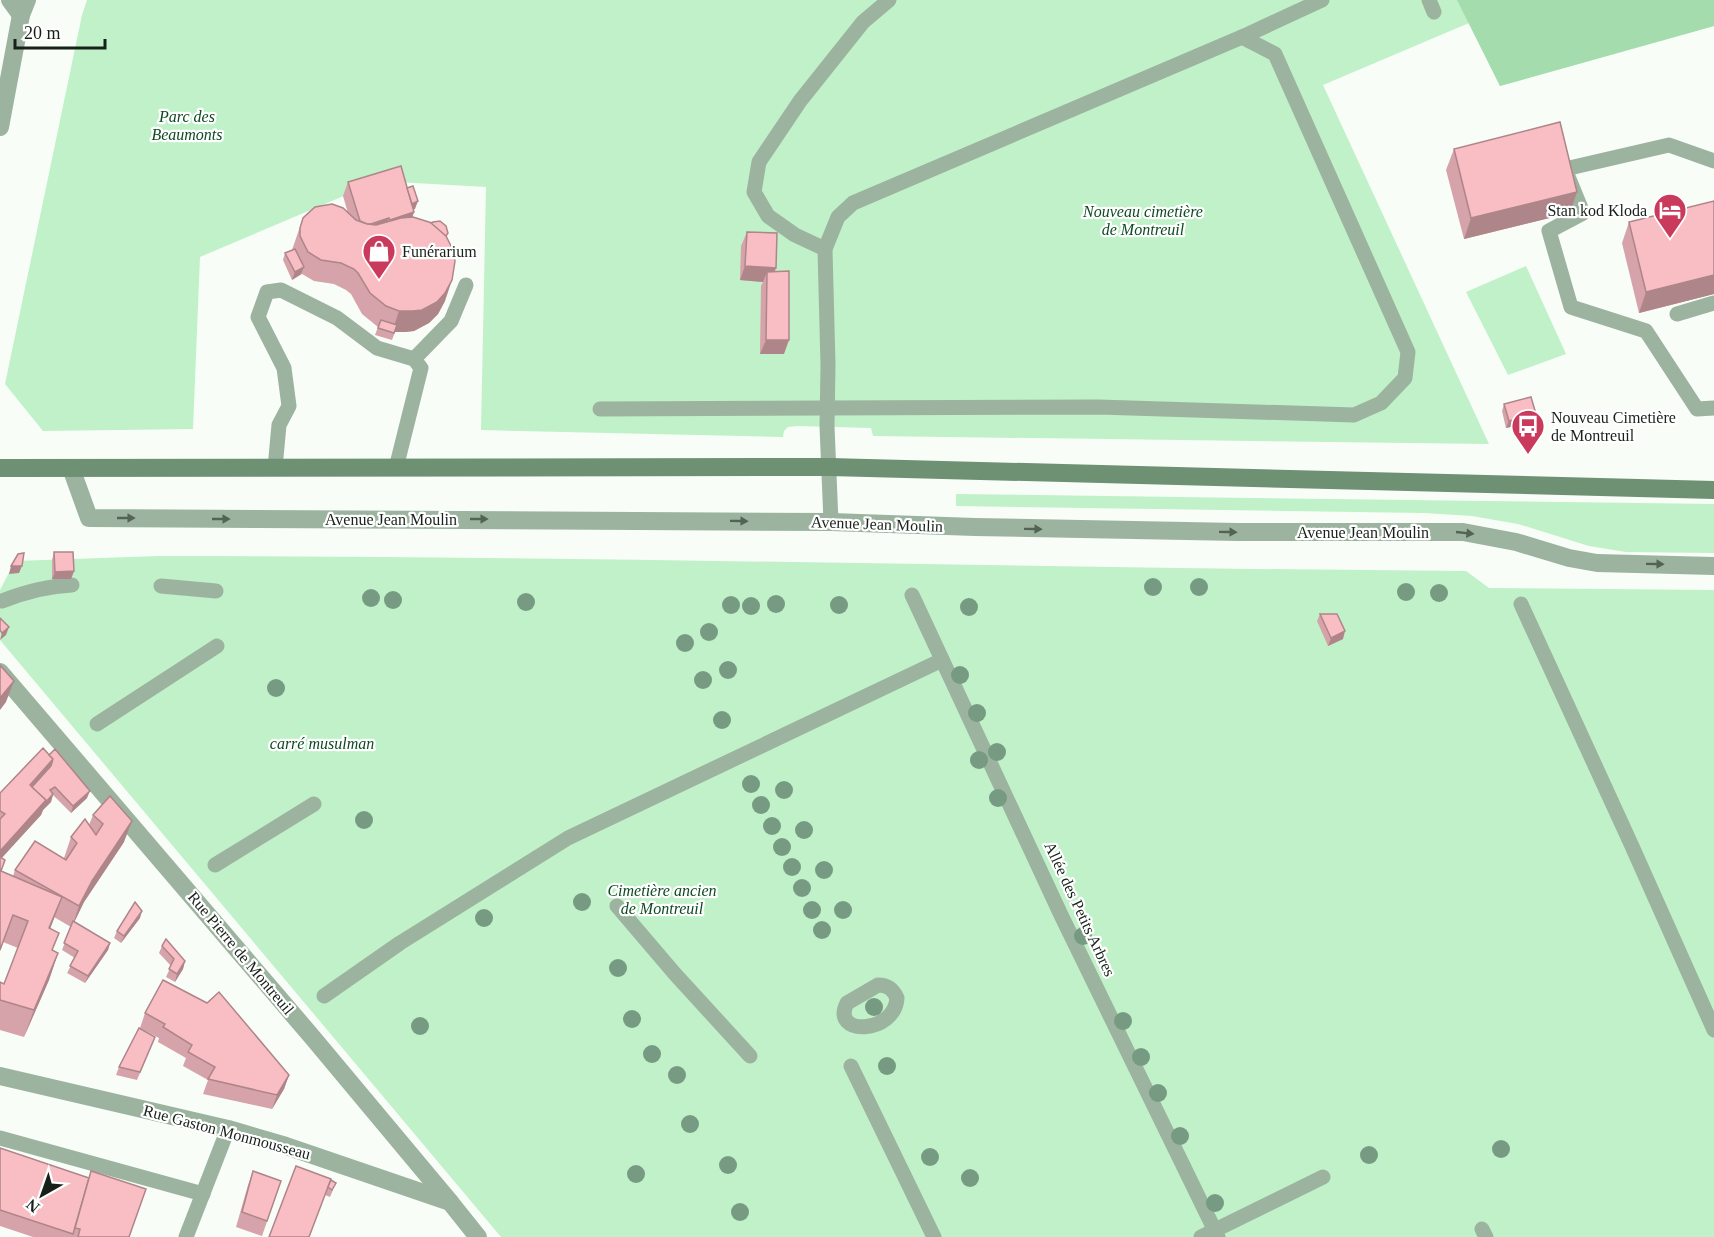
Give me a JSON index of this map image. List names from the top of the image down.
{
  "streets": {
    "street": ["Avenue Jean Moulin", "Rue Pierre de Montreuil", "Rue Gaston Monmousseau"],
    "lane": ["Allée des Petits Arbres"]
  },
  "crossings": [
    ["Rue Pierre de Montreuil", "Rue Gaston Monmousseau"]
  ],
  "one_way": ["Avenue Jean Moulin"],
  "parks": [
    "Parc des Beaumonts",
    "Nouveau cimetière de Montreuil",
    "carré musulman",
    "Cimetière ancien de Montreuil"
  ],
  "places": {
    "hotel": ["Stan kod Kloda"],
    "shop": ["Funérarium"],
    "bus stop": ["Nouveau Cimetière de Montreuil"]
  },
  "scale_bar": "20 m",
  "north": "bottom left"
}
